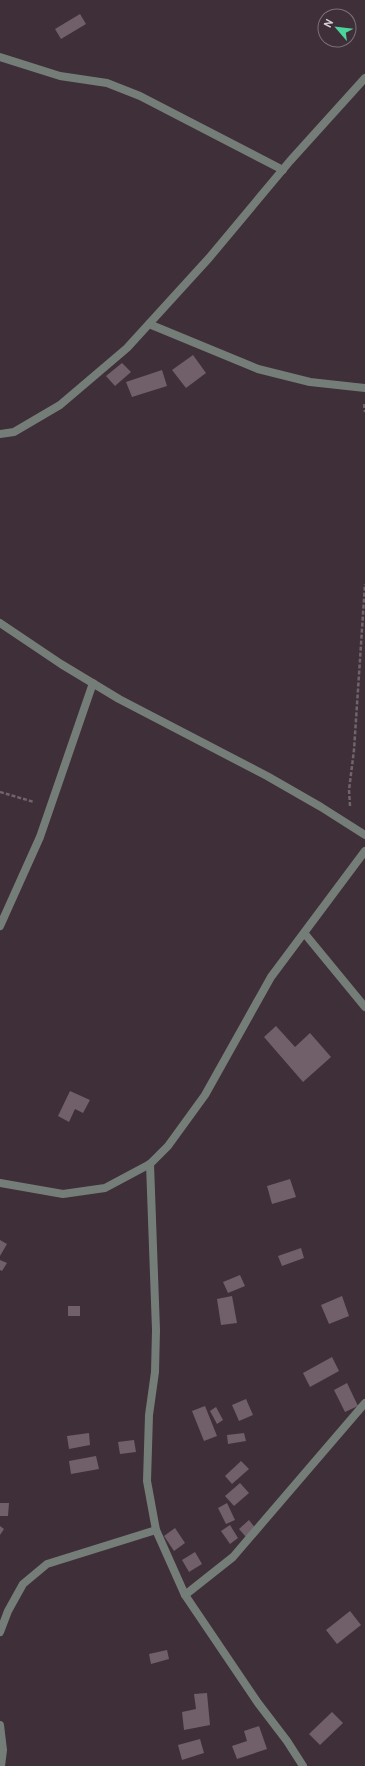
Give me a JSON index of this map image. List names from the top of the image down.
{
  "north": "top left"
}
